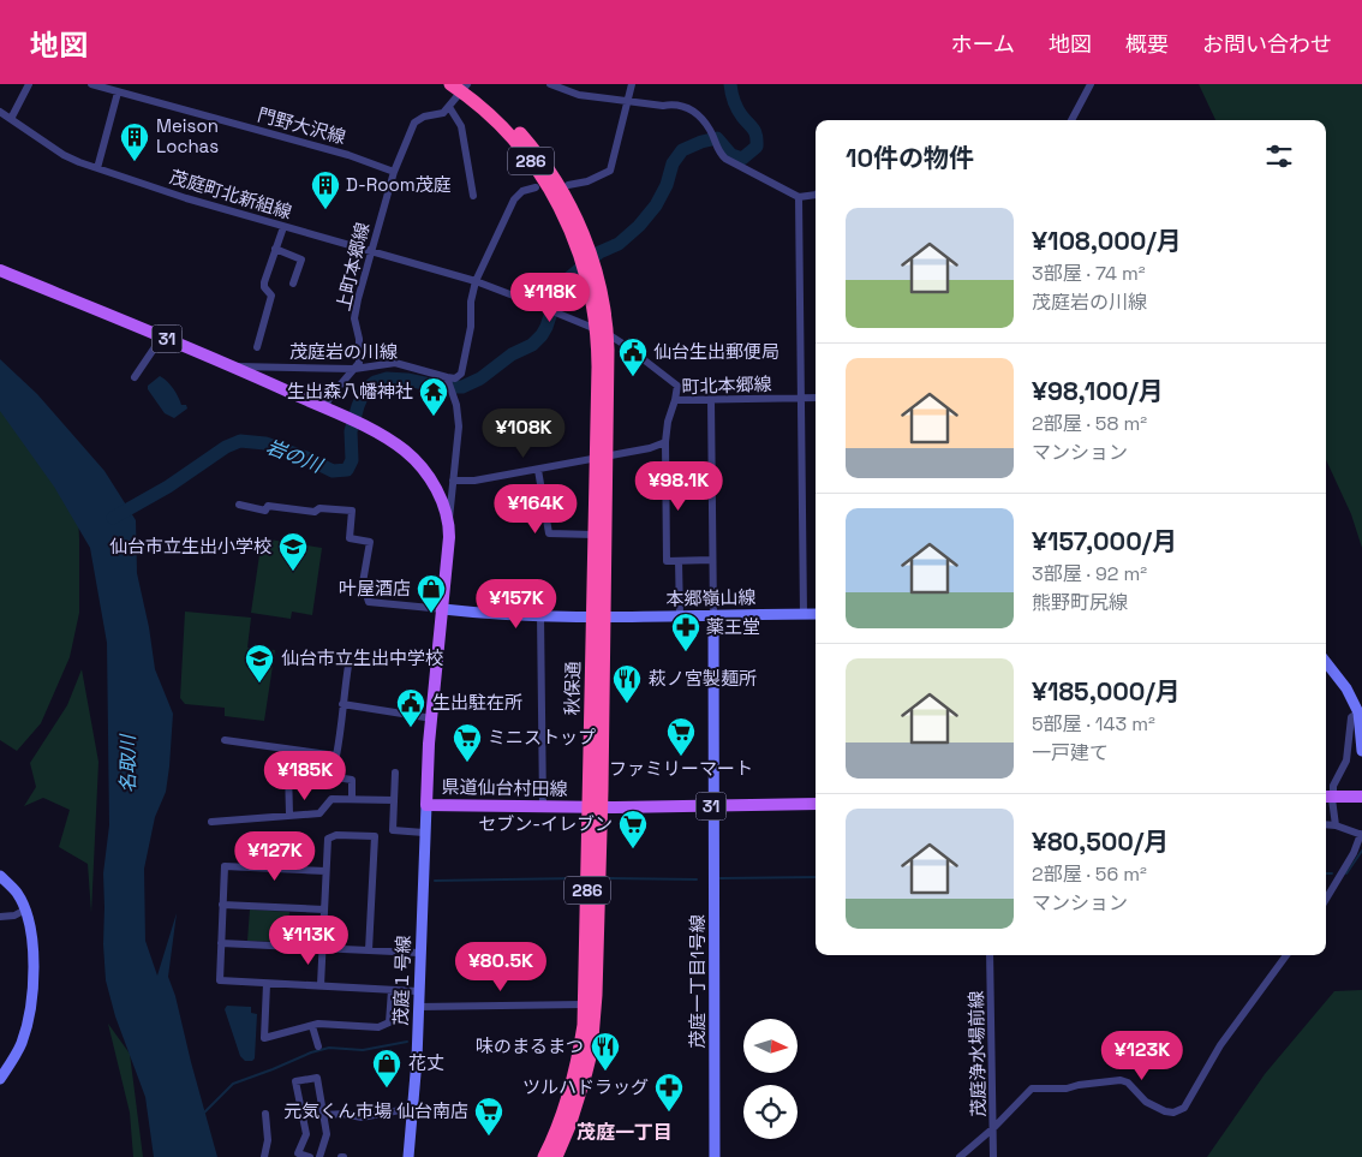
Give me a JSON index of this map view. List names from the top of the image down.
{
  "streets": {
    "highway": ["286", "秋保通"],
    "main road": ["31", "県道仙台村田線"],
    "street": [
      "門野大沢線",
      "茂庭町北新組線",
      "上町本郷線",
      "茂庭岩の川線",
      "町北本郷線",
      "本郷嶺山線",
      "茂庭１号線",
      "茂庭一丁目1号線",
      "茂庭浄水場前線"
    ]
  },
  "crossings": [
    ["門野大沢線", "上町本郷線"],
    ["茂庭町北新組線", "上町本郷線"],
    ["茂庭町北新組線", "町北本郷線"],
    ["茂庭町北新組線", "秋保通"],
    ["上町本郷線", "茂庭岩の川線"],
    ["31", "茂庭岩の川線"],
    ["31", "県道仙台村田線"],
    ["本郷嶺山線", "秋保通"],
    ["本郷嶺山線", "県道仙台村田線"],
    ["本郷嶺山線", "茂庭一丁目1号線"],
    ["秋保通", "県道仙台村田線"],
    ["県道仙台村田線", "茂庭１号線"],
    ["県道仙台村田線", "茂庭一丁目1号線"]
  ],
  "districts": ["茂庭一丁目"],
  "water": ["岩の川", "名取川"],
  "places": {
    "building": ["Meison Lochas", "D-Room茂庭"],
    "public building": ["仙台生出郵便局", "生出駐在所"],
    "temple": ["生出森八幡神社"],
    "school or university": ["仙台市立生出小学校", "仙台市立生出中学校"],
    "shop": ["叶屋酒店", "花丈"],
    "pharmacy": ["薬王堂", "ツルハドラッグ"],
    "restaurant": ["萩ノ宮製麺所", "味のまるまつ"],
    "supermarket": [
      "ファミリーマート",
      "ミニストップ",
      "セブン-イレブン",
      "元気くん市場 仙台南店"
    ]
  },
  "north": "right",
  "page": {
    "header": "地図",
    "nav": [
      "ホーム",
      "地図",
      "概要",
      "お問い合わせ"
    ],
    "heading": "10件の物件",
    "list": [
      {
        "name": "¥108,000/月",
        "note": "3部屋 · 74 m² · 茂庭岩の川線"
      },
      {
        "name": "¥98,100/月",
        "note": "2部屋 · 58 m² · マンション"
      },
      {
        "name": "¥157,000/月",
        "note": "3部屋 · 92 m² · 熊野町尻線"
      },
      {
        "name": "¥185,000/月",
        "note": "5部屋 · 143 m² · 一戸建て"
      },
      {
        "name": "¥80,500/月",
        "note": "2部屋 · 56 m² · マンション"
      }
    ],
    "price": [
      "¥118K",
      "¥108K",
      "¥98.1K",
      "¥164K",
      "¥157K",
      "¥185K",
      "¥127K",
      "¥113K",
      "¥80.5K",
      "¥123K"
    ]
  }
}
